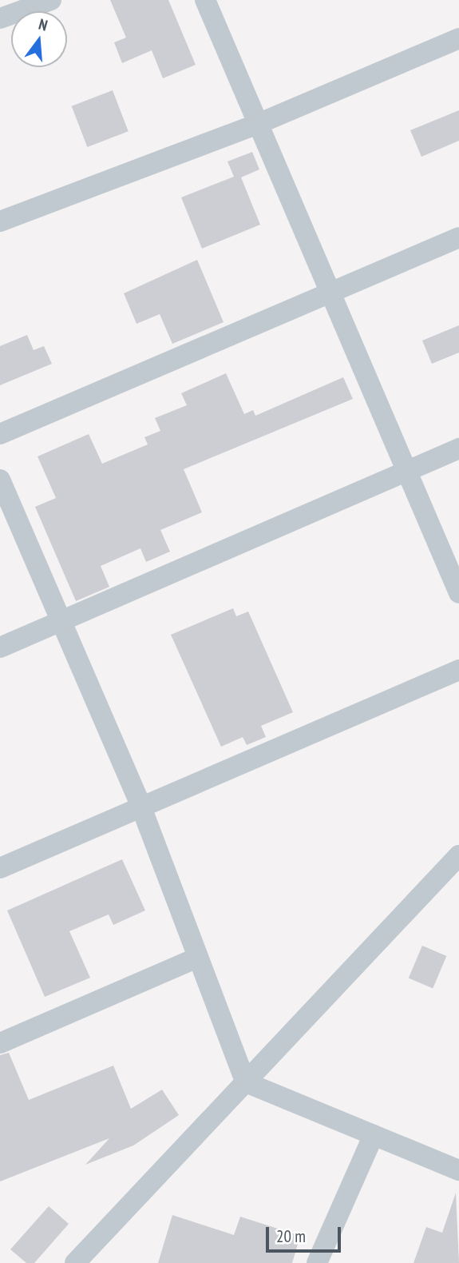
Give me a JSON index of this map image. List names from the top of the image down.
{
  "scale_bar": "20 m",
  "north": "top"
}
